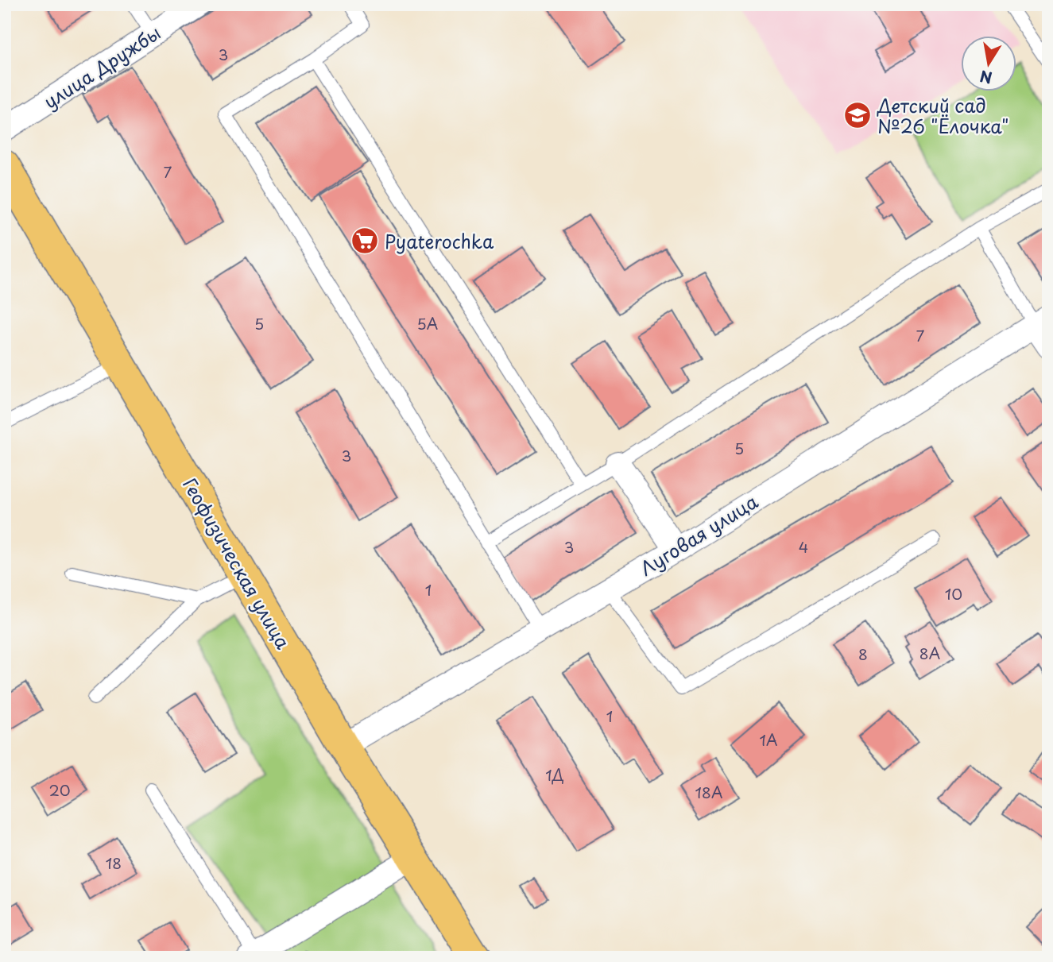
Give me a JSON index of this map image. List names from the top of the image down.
{
  "streets": {
    "main road": ["Геофизическая улица"],
    "street": ["улица Дружбы", "Луговая улица"]
  },
  "crossings": [
    ["Луговая улица", "Геофизическая улица"]
  ],
  "places": {
    "school or university": ["Детский сад №26 \"Ёлочка\""],
    "supermarket": ["Pyaterochka"]
  },
  "house_numbers": [
    "3",
    "7",
    "5",
    "5А",
    "7",
    "5",
    "3",
    "3",
    "4",
    "1",
    "10",
    "8А",
    "8",
    "1",
    "1А",
    "1Д",
    "20",
    "18А",
    "18"
  ],
  "north": "bottom"
}
